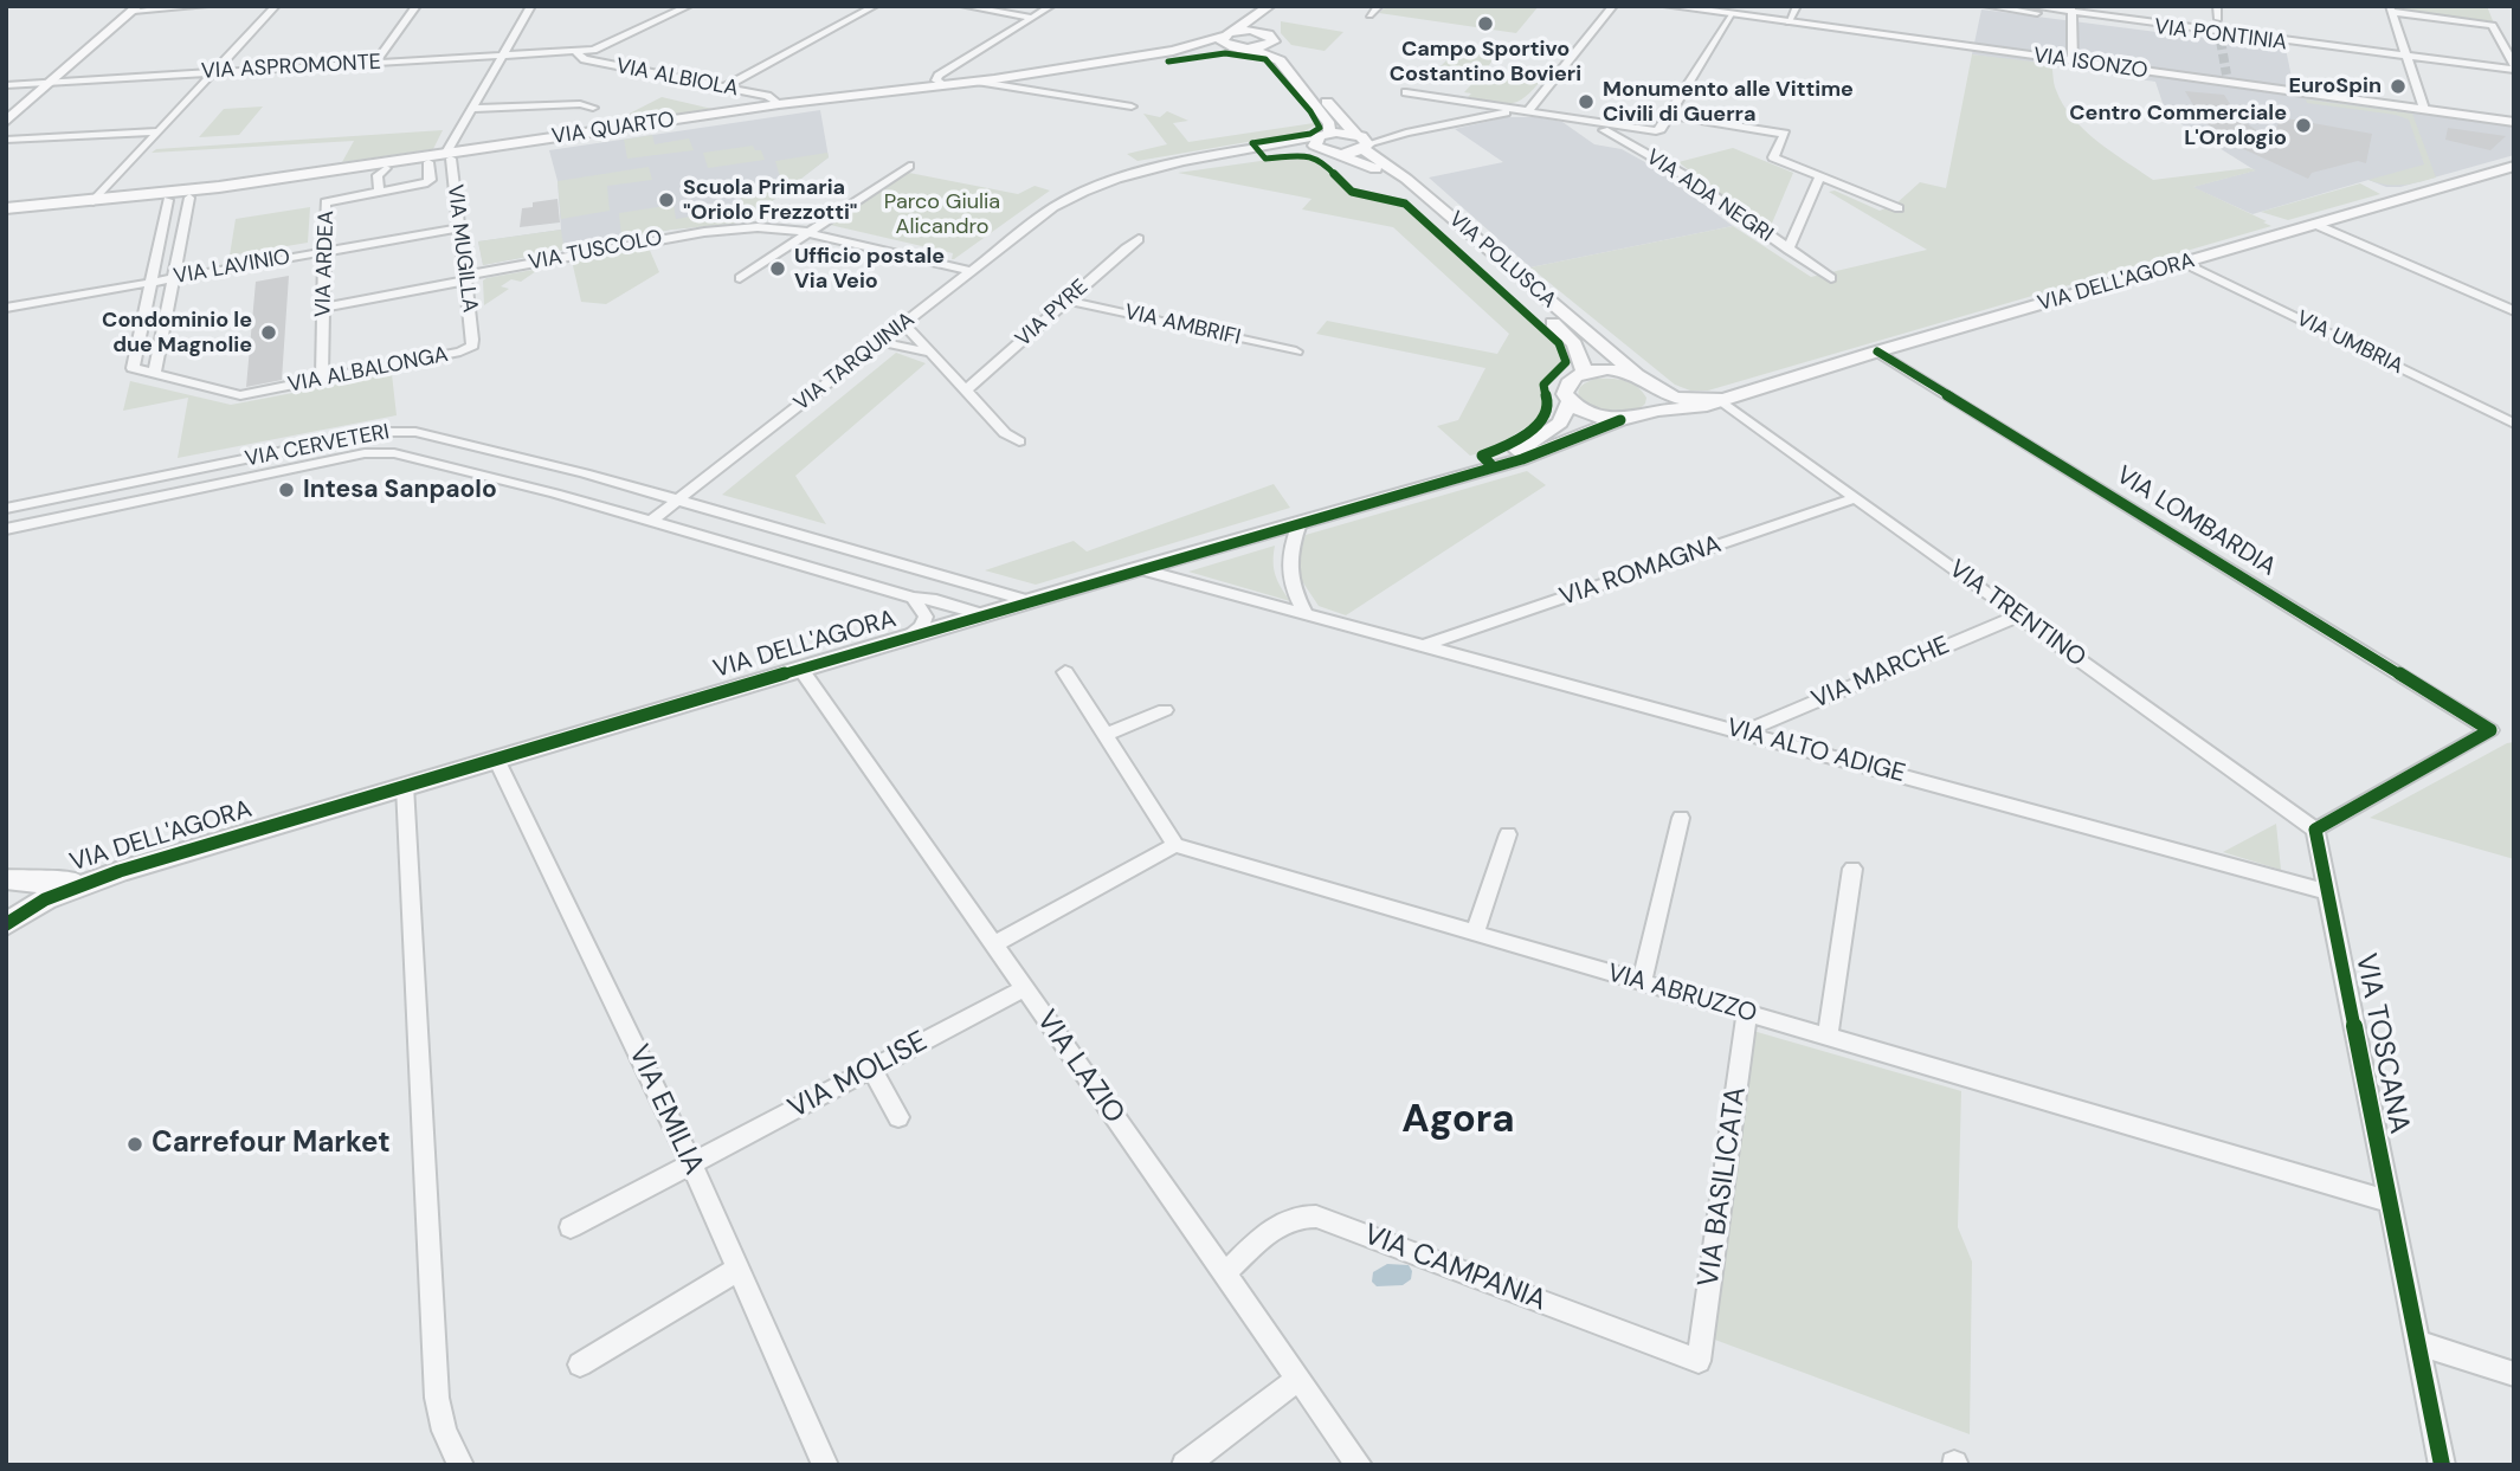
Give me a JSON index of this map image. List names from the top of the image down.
{
  "streets": {
    "street": [
      "VIA PONTINIA",
      "VIA ISONZO",
      "VIA ASPROMONTE",
      "VIA ALBIOLA",
      "VIA QUARTO",
      "VIA ADA NEGRI",
      "VIA MUGILLA",
      "VIA TUSCOLO",
      "VIA POLUSCA",
      "VIA ARDEA",
      "VIA LAVINIO",
      "VIA DELL'AGORA",
      "VIA PYRE",
      "VIA AMBRIFI",
      "VIA UMBRIA",
      "VIA TARQUINIA",
      "VIA ALBALONGA",
      "VIA CERVETERI",
      "VIA LOMBARDIA",
      "VIA ROMAGNA",
      "VIA TRENTINO",
      "VIA MARCHE",
      "VIA ALTO ADIGE",
      "VIA ABRUZZO",
      "VIA TOSCANA",
      "VIA LAZIO",
      "VIA MOLISE",
      "VIA EMILIA",
      "VIA BASILICATA",
      "VIA CAMPANIA"
    ]
  },
  "crossings": [
    ["VIA ASPROMONTE", "VIA ALBIOLA"],
    ["VIA ASPROMONTE", "VIA MUGILLA"],
    ["VIA ALBIOLA", "VIA QUARTO"],
    ["VIA QUARTO", "VIA MUGILLA"],
    ["VIA QUARTO", "VIA POLUSCA"],
    ["VIA QUARTO", "VIA ARDEA"],
    ["VIA MUGILLA", "VIA TUSCOLO"],
    ["VIA MUGILLA", "VIA LAVINIO"],
    ["VIA MUGILLA", "VIA ALBALONGA"],
    ["VIA TUSCOLO", "VIA ARDEA"],
    ["VIA TUSCOLO", "VIA TARQUINIA"],
    ["VIA POLUSCA", "VIA DELL'AGORA"],
    ["VIA POLUSCA", "VIA TARQUINIA"],
    ["VIA ARDEA", "VIA LAVINIO"],
    ["VIA ARDEA", "VIA ALBALONGA"],
    ["VIA DELL'AGORA", "VIA UMBRIA"],
    ["VIA DELL'AGORA", "VIA CERVETERI"],
    ["VIA DELL'AGORA", "VIA LOMBARDIA"],
    ["VIA DELL'AGORA", "VIA TRENTINO"],
    ["VIA DELL'AGORA", "VIA ALTO ADIGE"],
    ["VIA DELL'AGORA", "VIA LAZIO"],
    ["VIA DELL'AGORA", "VIA EMILIA"],
    ["VIA PYRE", "VIA AMBRIFI"],
    ["VIA TARQUINIA", "VIA CERVETERI"],
    ["VIA LOMBARDIA", "VIA TRENTINO"],
    ["VIA LOMBARDIA", "VIA TOSCANA"],
    ["VIA ROMAGNA", "VIA TRENTINO"],
    ["VIA ROMAGNA", "VIA ALTO ADIGE"],
    ["VIA TRENTINO", "VIA MARCHE"],
    ["VIA TRENTINO", "VIA TOSCANA"],
    ["VIA MARCHE", "VIA ALTO ADIGE"],
    ["VIA ALTO ADIGE", "VIA TOSCANA"],
    ["VIA ABRUZZO", "VIA TOSCANA"],
    ["VIA ABRUZZO", "VIA BASILICATA"],
    ["VIA LAZIO", "VIA MOLISE"],
    ["VIA LAZIO", "VIA CAMPANIA"],
    ["VIA MOLISE", "VIA EMILIA"],
    ["VIA BASILICATA", "VIA CAMPANIA"]
  ],
  "districts": ["Agora"],
  "parks": ["Parco Giulia Alicandro"],
  "places": [
    "Campo Sportivo Costantino Bovieri",
    "EuroSpin",
    "Monumento alle Vittime Civili di Guerra",
    "Centro Commerciale L'Orologio",
    "Scuola Primaria \"Oriolo Frezzotti\"",
    "Ufficio postale Via Veio",
    "Condominio le due Magnolie",
    "Intesa Sanpaolo",
    "Carrefour Market"
  ]
}
